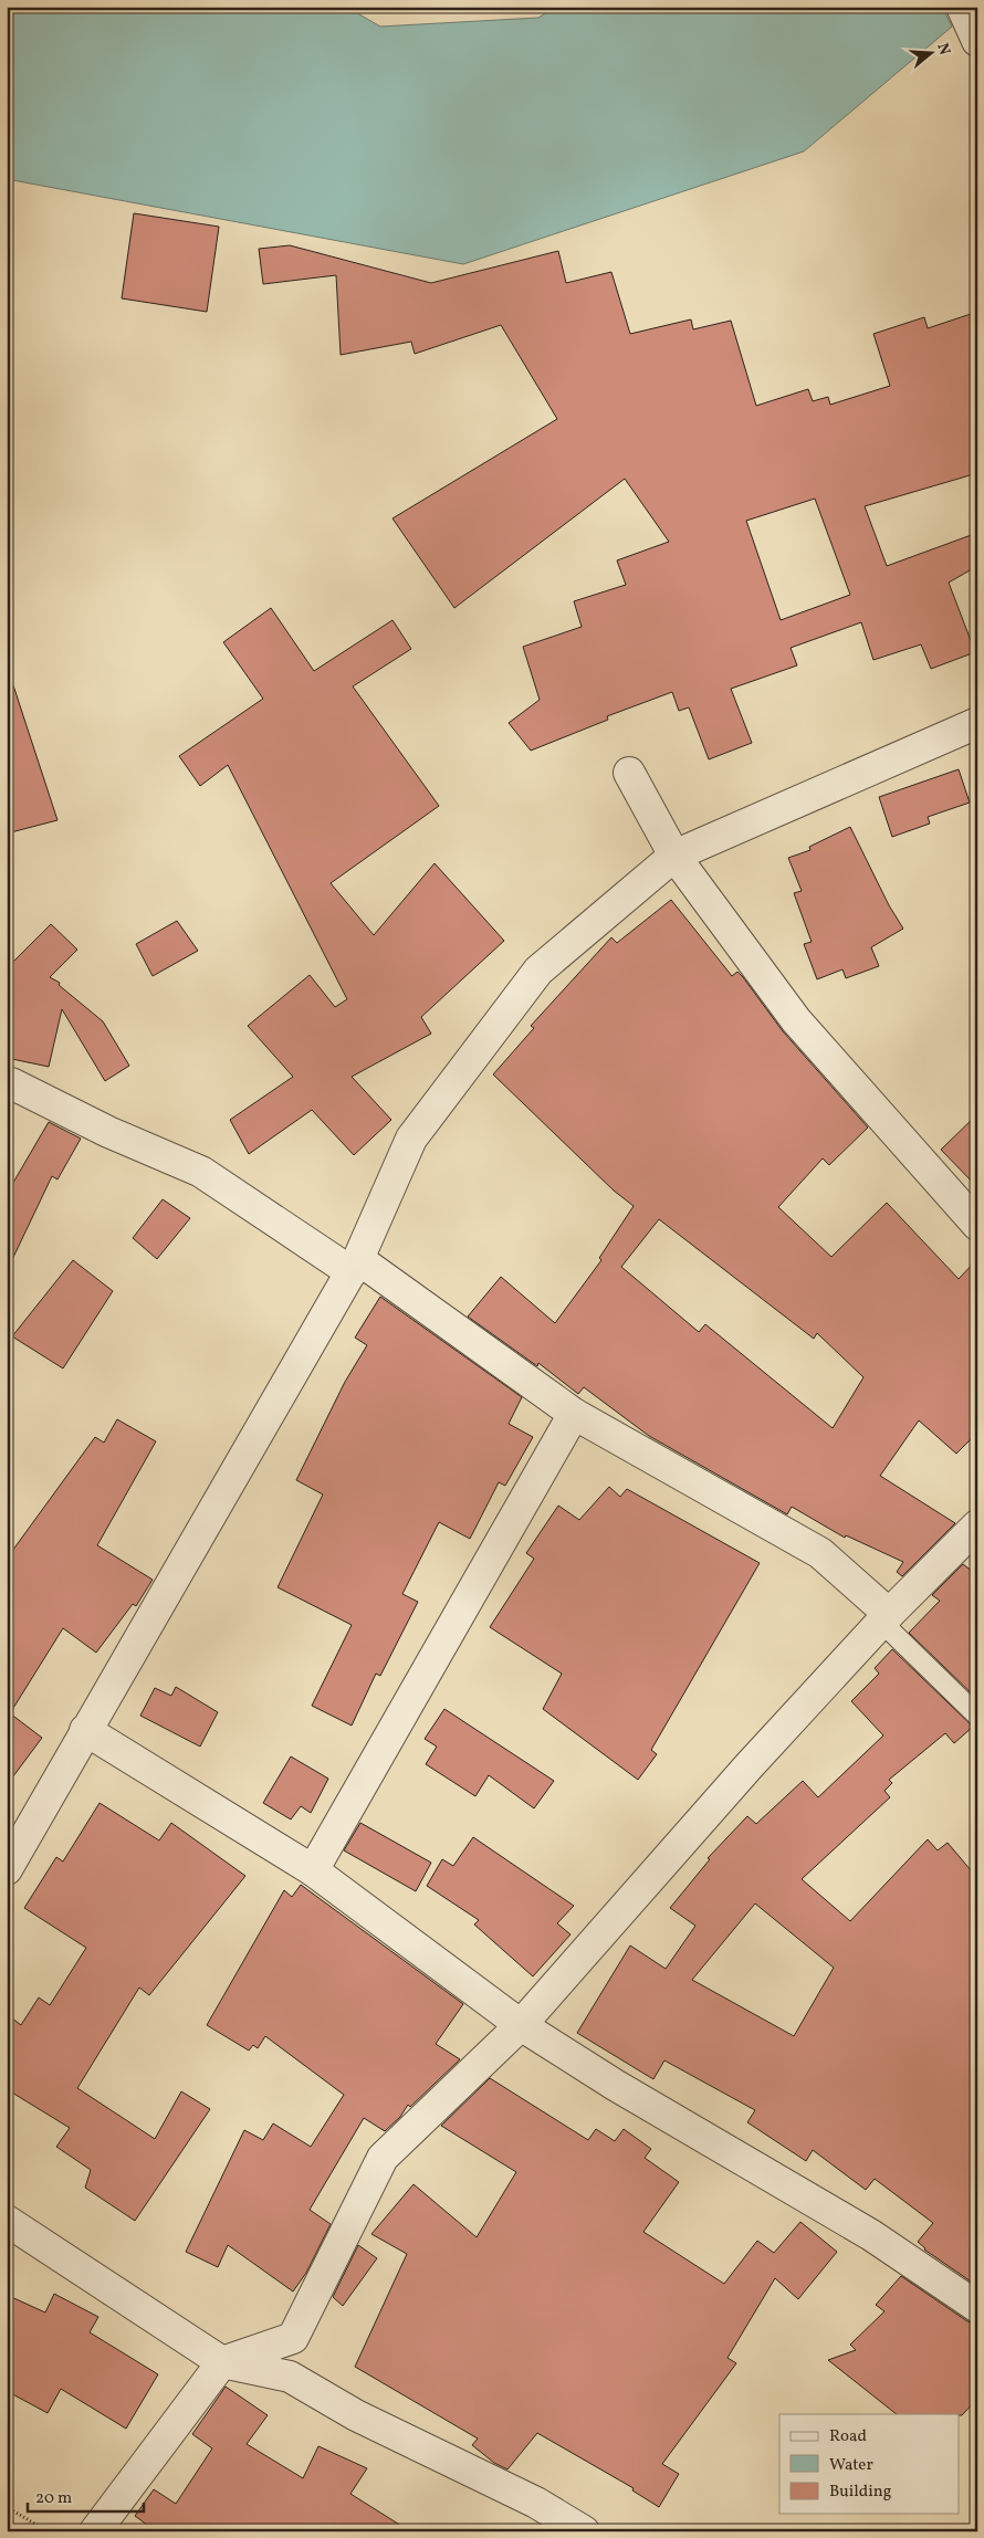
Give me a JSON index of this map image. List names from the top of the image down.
{
  "legend": ["Road", "Water", "Building"],
  "scale_bar": "20 m",
  "north": "right"
}
